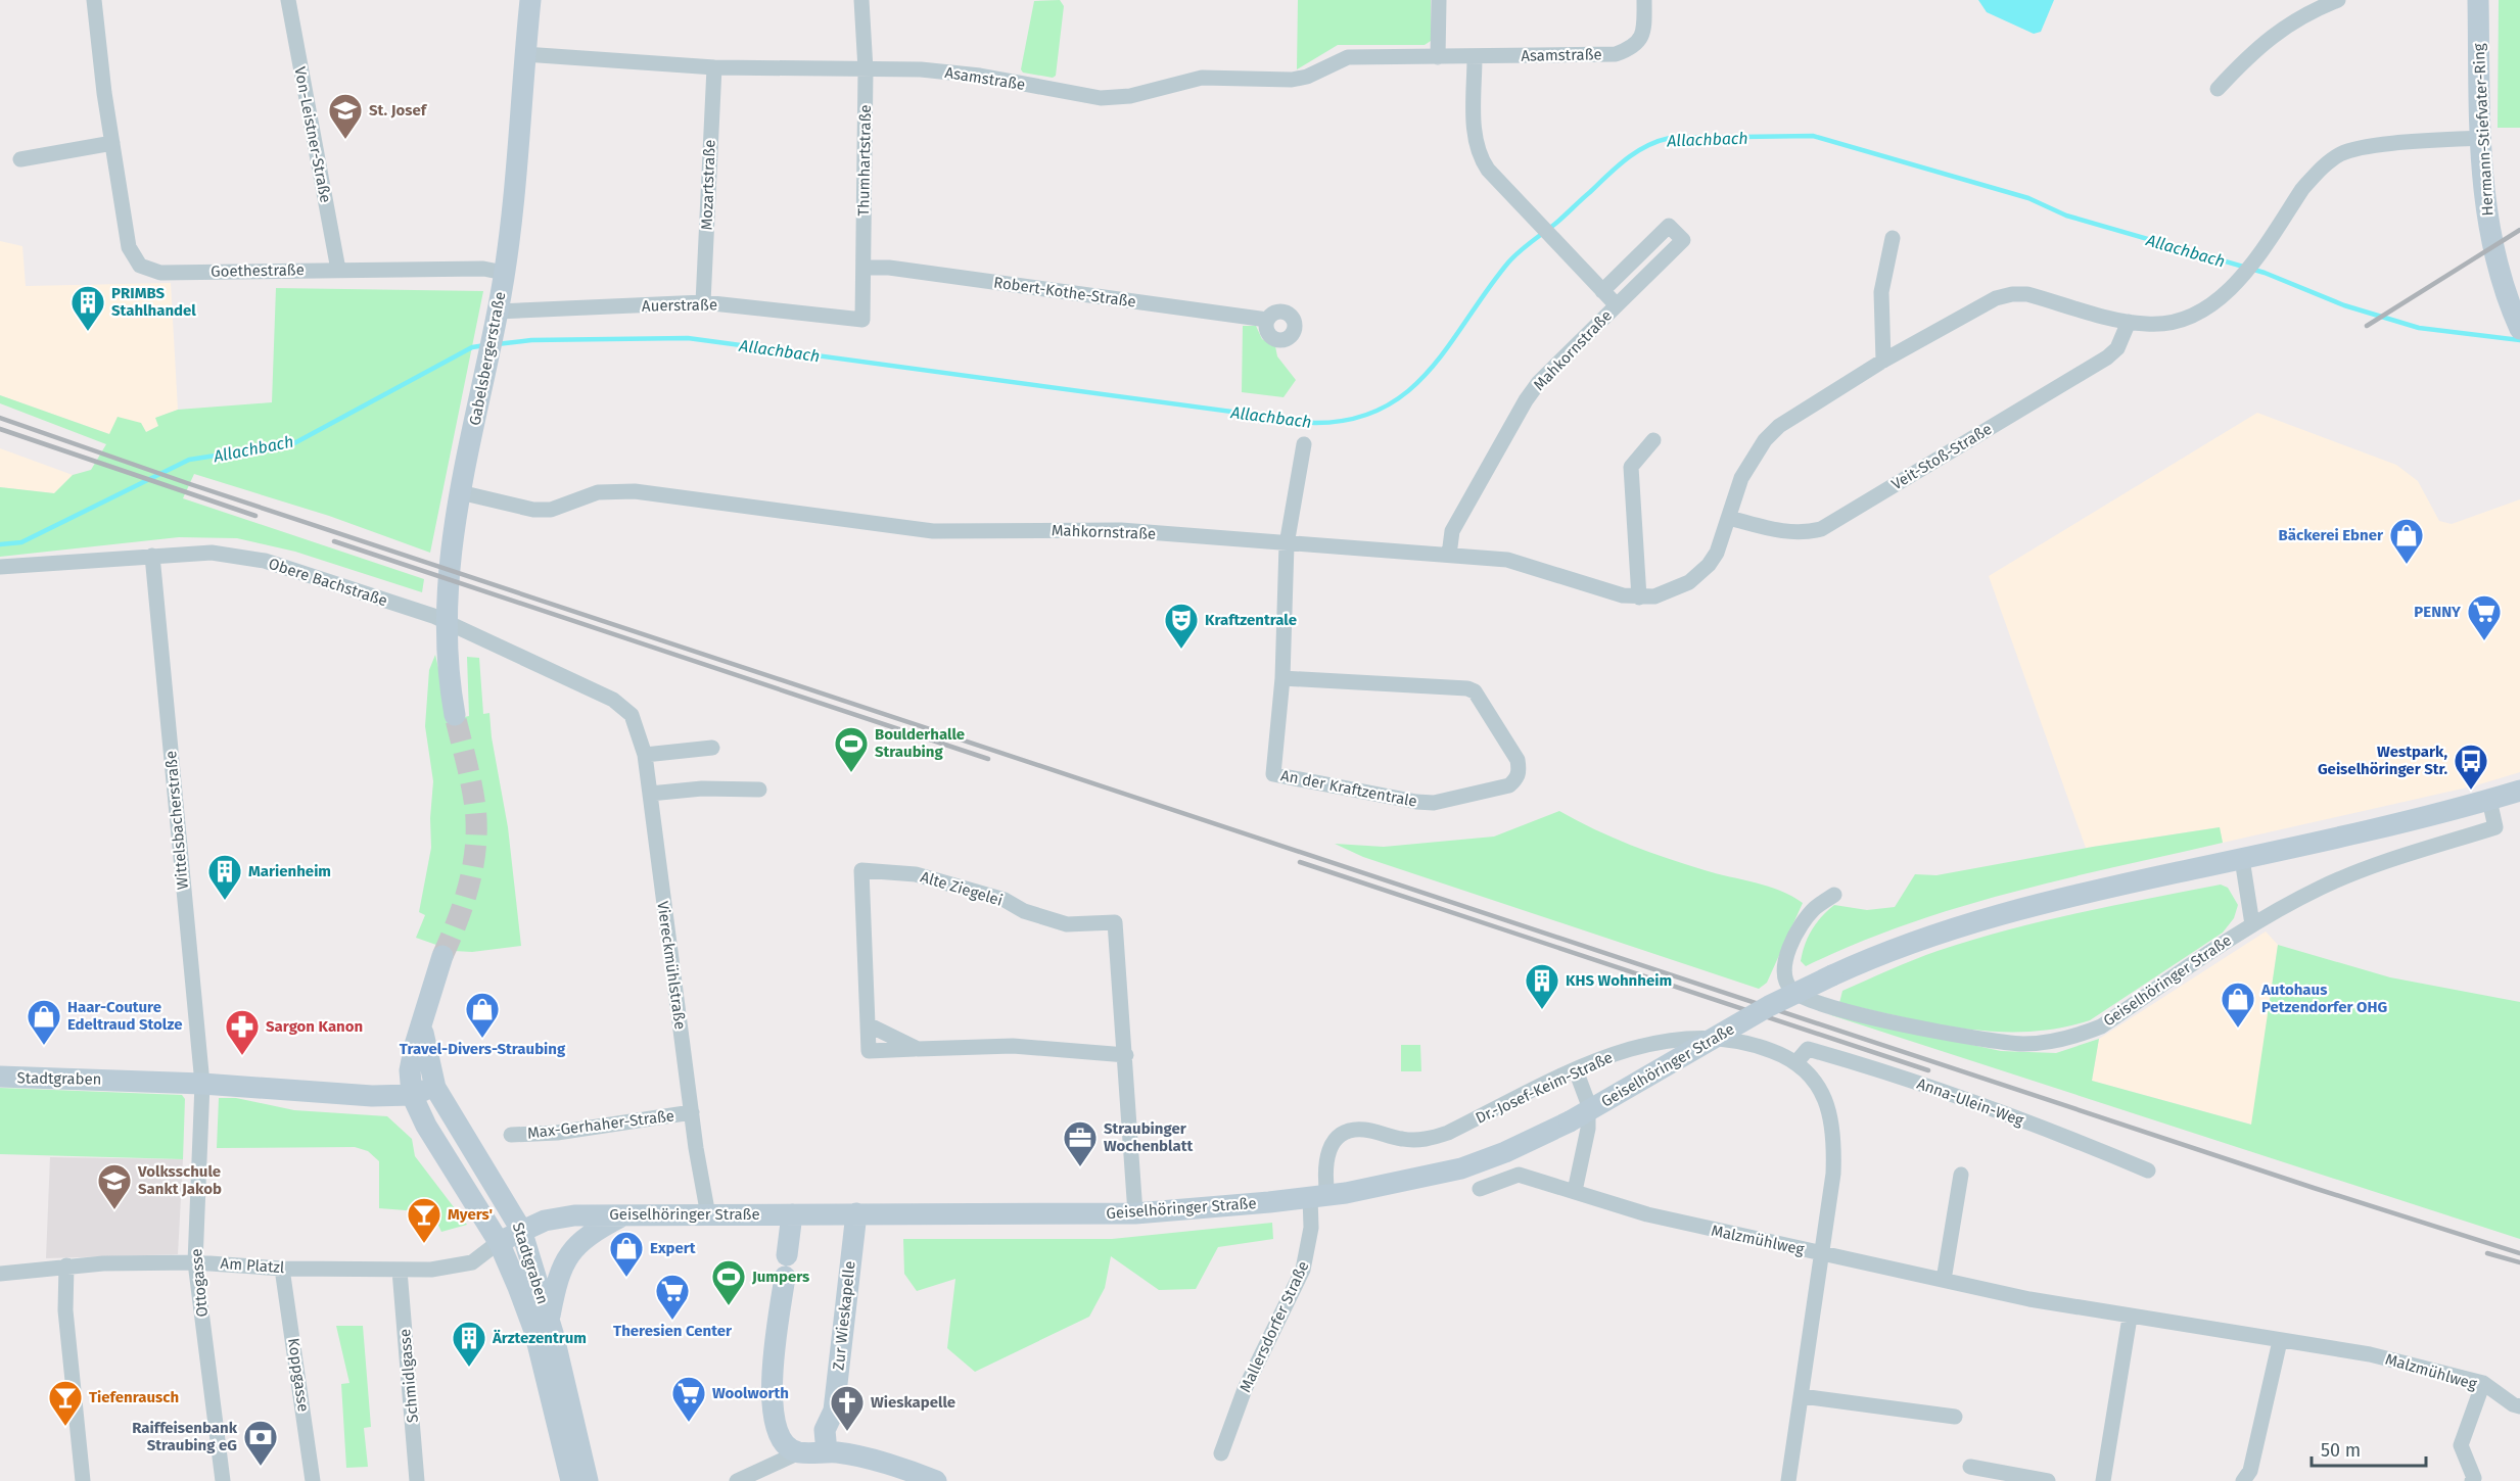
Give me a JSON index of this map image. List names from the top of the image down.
{
  "streets": {
    "main road": [
      "Hermann-Stiefvater-Ring",
      "Gabelsbergerstraße",
      "Geiselhöringer Straße",
      "Stadtgraben",
      "Zur Wieskapelle"
    ],
    "street": [
      "Asamstraße",
      "Von-Leistner-Straße",
      "Thumhartstraße",
      "Mozartstraße",
      "Goethestraße",
      "Robert-Kothe-Straße",
      "Auerstraße",
      "Mahkornstraße",
      "Veit-Stoß-Straße",
      "Obere Bachstraße",
      "An der Kraftzentrale",
      "Wittelsbacherstraße",
      "Alte Ziegelei",
      "Viereckmühlstraße",
      "Dr.-Josef-Keim-Straße",
      "Anna-Ulein-Weg",
      "Max-Gerhaher-Straße",
      "Malzmühlweg",
      "Am Platzl",
      "Ottogasse",
      "Mallersdorfer Straße",
      "Koppgasse",
      "Schmidlgasse"
    ]
  },
  "crossings": [
    ["Asamstraße", "Thumhartstraße"],
    ["Asamstraße", "Mozartstraße"],
    ["Asamstraße", "Mahkornstraße"],
    ["Asamstraße", "Gabelsbergerstraße"],
    ["Von-Leistner-Straße", "Goethestraße"],
    ["Thumhartstraße", "Robert-Kothe-Straße"],
    ["Thumhartstraße", "Auerstraße"],
    ["Mozartstraße", "Auerstraße"],
    ["Goethestraße", "Gabelsbergerstraße"],
    ["Auerstraße", "Gabelsbergerstraße"],
    ["Mahkornstraße", "Gabelsbergerstraße"],
    ["Mahkornstraße", "An der Kraftzentrale"],
    ["Gabelsbergerstraße", "Obere Bachstraße"],
    ["Obere Bachstraße", "Wittelsbacherstraße"],
    ["Obere Bachstraße", "Viereckmühlstraße"],
    ["Wittelsbacherstraße", "Stadtgraben"],
    ["Wittelsbacherstraße", "Ottogasse"],
    ["Alte Ziegelei", "Geiselhöringer Straße"],
    ["Viereckmühlstraße", "Geiselhöringer Straße"],
    ["Viereckmühlstraße", "Max-Gerhaher-Straße"],
    ["Geiselhöringer Straße", "Stadtgraben"],
    ["Geiselhöringer Straße", "Dr.-Josef-Keim-Straße"],
    ["Geiselhöringer Straße", "Am Platzl"],
    ["Geiselhöringer Straße", "Zur Wieskapelle"],
    ["Geiselhöringer Straße", "Mallersdorfer Straße"],
    ["Stadtgraben", "Am Platzl"],
    ["Stadtgraben", "Ottogasse"],
    ["Dr.-Josef-Keim-Straße", "Anna-Ulein-Weg"],
    ["Dr.-Josef-Keim-Straße", "Malzmühlweg"],
    ["Dr.-Josef-Keim-Straße", "Mallersdorfer Straße"],
    ["Am Platzl", "Ottogasse"],
    ["Am Platzl", "Koppgasse"],
    ["Am Platzl", "Schmidlgasse"]
  ],
  "water": ["Allachbach"],
  "places": {
    "school or university": ["St. Josef", "Volksschule Sankt Jakob"],
    "building": [
      "PRIMBS Stahlhandel",
      "Marienheim",
      "KHS Wohnheim",
      "Ärztezentrum"
    ],
    "shop": [
      "Bäckerei Ebner",
      "Autohaus Petzendorfer OHG",
      "Travel-Divers-Straubing",
      "Haar-Couture Edeltraud Stolze",
      "Expert"
    ],
    "supermarket": ["PENNY", "Theresien Center", "Woolworth"],
    "theatre": ["Kraftzentrale"],
    "sports": ["Boulderhalle Straubing", "Jumpers"],
    "bus stop": ["Westpark, Geiselhöringer Str."],
    "pharmacy": ["Sargon Kanon"],
    "office": ["Straubinger Wochenblatt"],
    "bar": ["Myers'", "Tiefenrausch"],
    "church": ["Wieskapelle"],
    "bank": ["Raiffeisenbank Straubing eG"]
  },
  "scale_bar": "50 m"
}
